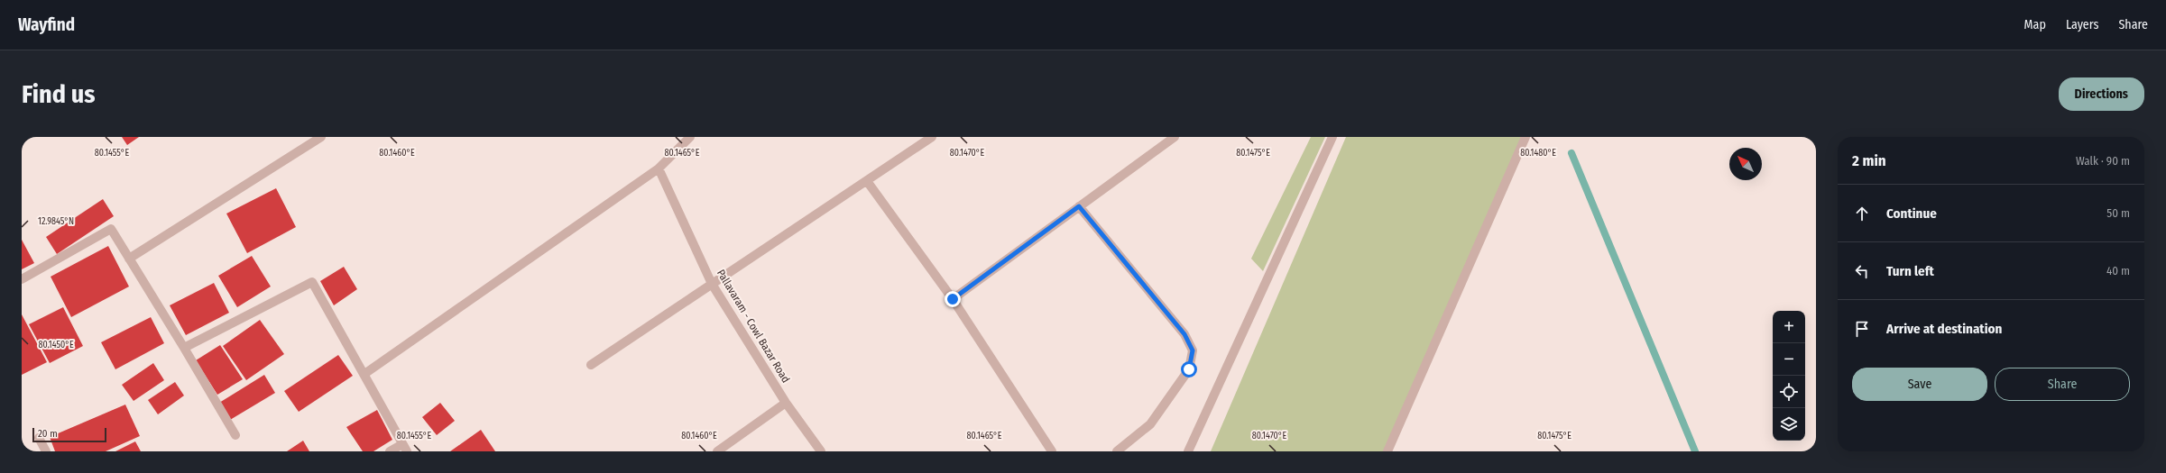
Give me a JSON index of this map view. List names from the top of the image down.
{
  "streets": {
    "street": ["Pallavaram - Cowl Bazar Road"]
  },
  "scale_bar": "20 m",
  "north": "top left",
  "page": {
    "header": "Wayfind",
    "nav": ["Map", "Layers", "Share"],
    "buttons": [
      "Directions",
      ["Save", "Share"]
    ],
    "title": "Find us",
    "heading": ["2 min", "Walk · 90 m"],
    "list": [
      ["Continue", "50 m"],
      ["Turn left", "40 m"],
      "Arrive at destination"
    ],
    "map_buttons": ["+", "−"],
    "scale": "20 m"
  },
  "coordinates": [
    "80.1470°E",
    "80.1475°E",
    "80.1455°E",
    "80.1460°E",
    "80.1465°E",
    "80.1480°E",
    "12.9845°N",
    "80.1450°E"
  ]
}
